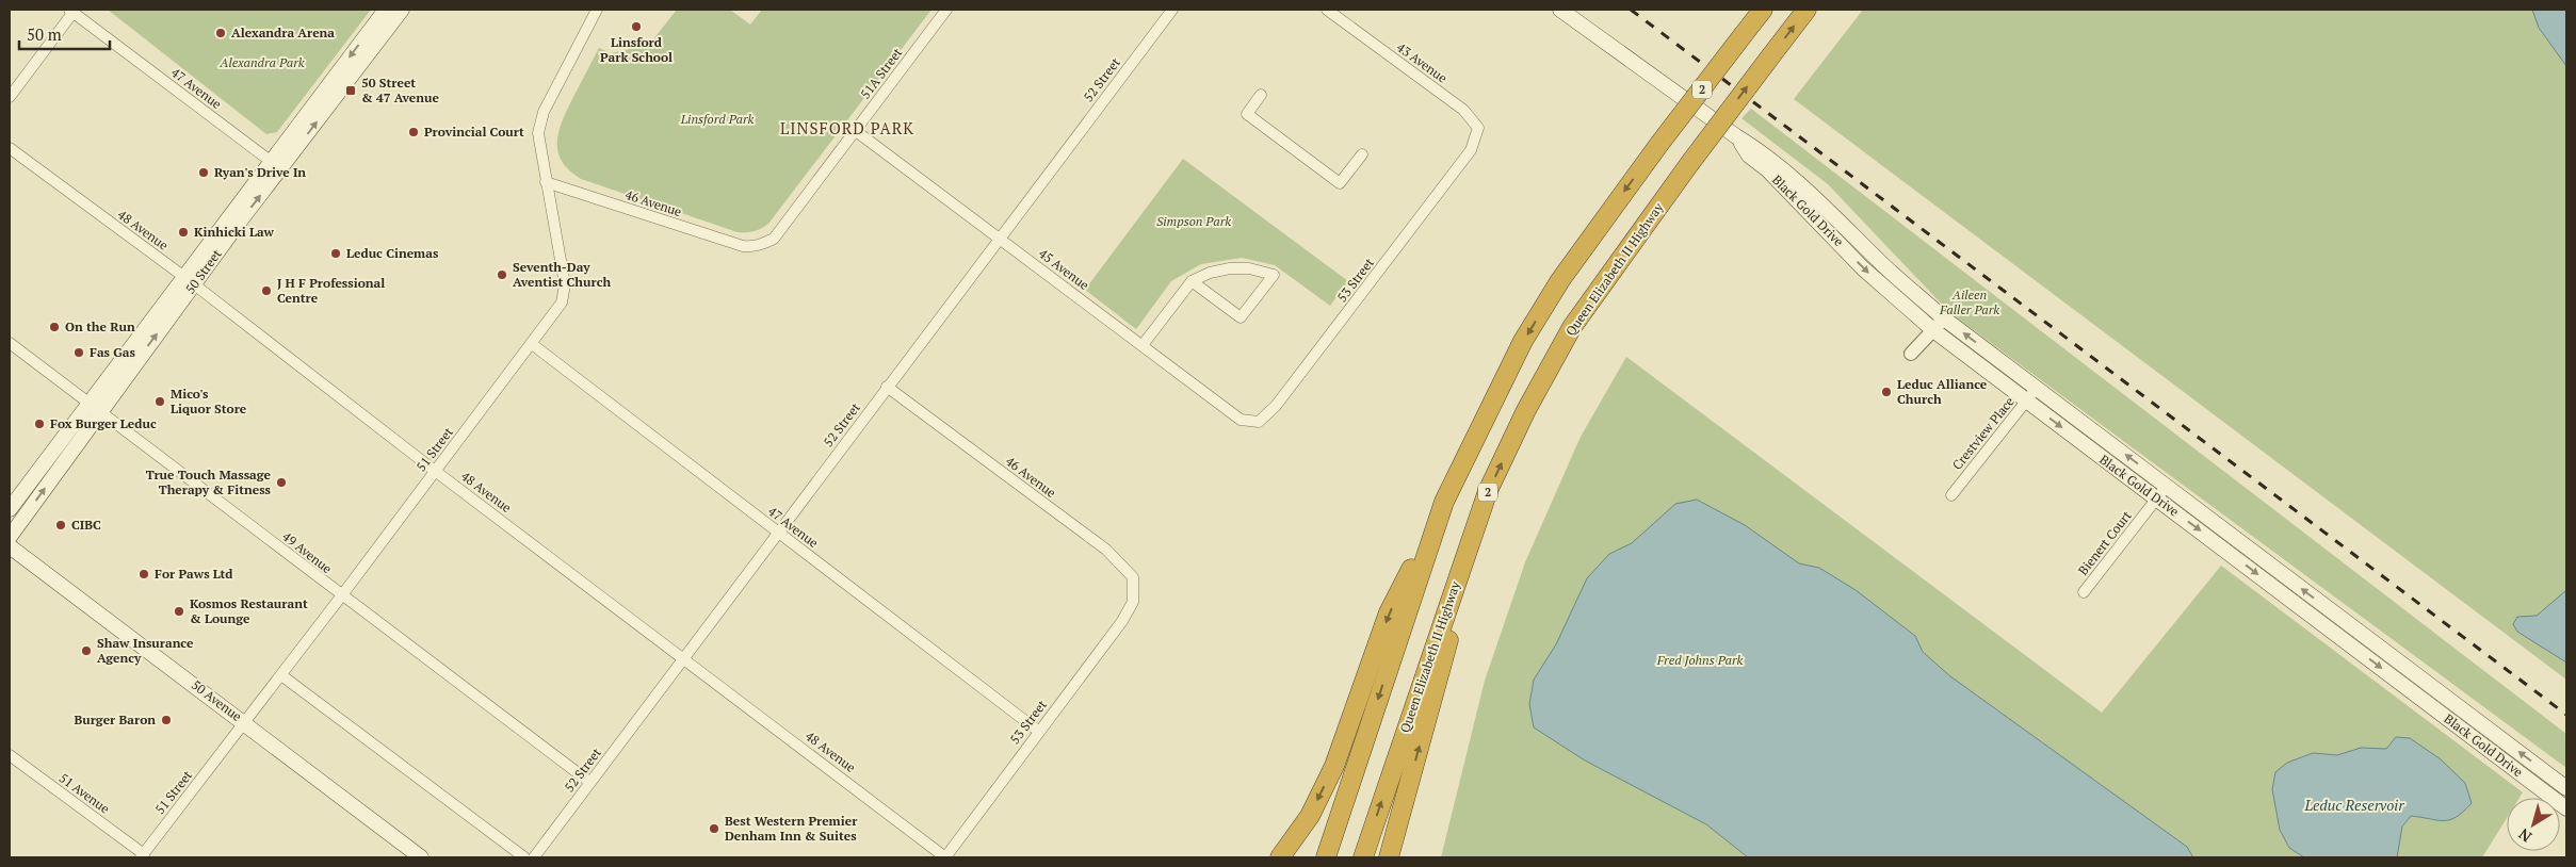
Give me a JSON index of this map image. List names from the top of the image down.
{
  "streets": {
    "highway": ["2", "Queen Elizabeth II Highway"],
    "main road": ["Black Gold Drive", "50 Street", "50 Avenue"],
    "street": [
      "43 Avenue",
      "51A Street",
      "52 Street",
      "47 Avenue",
      "46 Avenue",
      "48 Avenue",
      "45 Avenue",
      "53 Street",
      "Crestview Place",
      "51 Street",
      "Bienert Court",
      "49 Avenue",
      "51 Avenue"
    ]
  },
  "crossings": [
    ["43 Avenue", "53 Street"],
    ["51A Street", "46 Avenue"],
    ["51A Street", "45 Avenue"],
    ["52 Street", "47 Avenue"],
    ["52 Street", "46 Avenue"],
    ["52 Street", "48 Avenue"],
    ["52 Street", "45 Avenue"],
    ["52 Street", "49 Avenue"],
    ["47 Avenue", "50 Street"],
    ["47 Avenue", "53 Street"],
    ["47 Avenue", "51 Street"],
    ["46 Avenue", "53 Street"],
    ["46 Avenue", "51 Street"],
    ["Black Gold Drive", "Crestview Place"],
    ["Black Gold Drive", "Bienert Court"],
    ["48 Avenue", "50 Street"],
    ["48 Avenue", "53 Street"],
    ["48 Avenue", "51 Street"],
    ["45 Avenue", "53 Street"],
    ["50 Street", "49 Avenue"],
    ["51 Street", "49 Avenue"],
    ["51 Street", "50 Avenue"],
    ["51 Street", "51 Avenue"]
  ],
  "districts": ["LINSFORD PARK"],
  "water": ["Leduc Reservoir"],
  "parks": [
    "Alexandra Park",
    "Linsford Park",
    "Simpson Park",
    "Aileen Faller Park",
    "Fred Johns Park"
  ],
  "places": {
    "other": [
      "Linsford Park School",
      "Alexandra Arena",
      "Provincial Court",
      "Ryan's Drive In",
      "Kinhicki Law",
      "Leduc Cinemas",
      "Seventh-Day Aventist Church",
      "J H F Professional Centre",
      "On the Run",
      "Fas Gas",
      "Leduc Alliance Church",
      "Mico's Liquor Store",
      "Fox Burger Leduc",
      "True Touch Massage Therapy & Fitness",
      "CIBC",
      "For Paws Ltd",
      "Kosmos Restaurant & Lounge",
      "Shaw Insurance Agency",
      "Burger Baron",
      "Best Western Premier Denham Inn & Suites"
    ],
    "transit": ["50 Street & 47 Avenue"]
  },
  "scale_bar": "50 m",
  "north": "bottom left"
}
